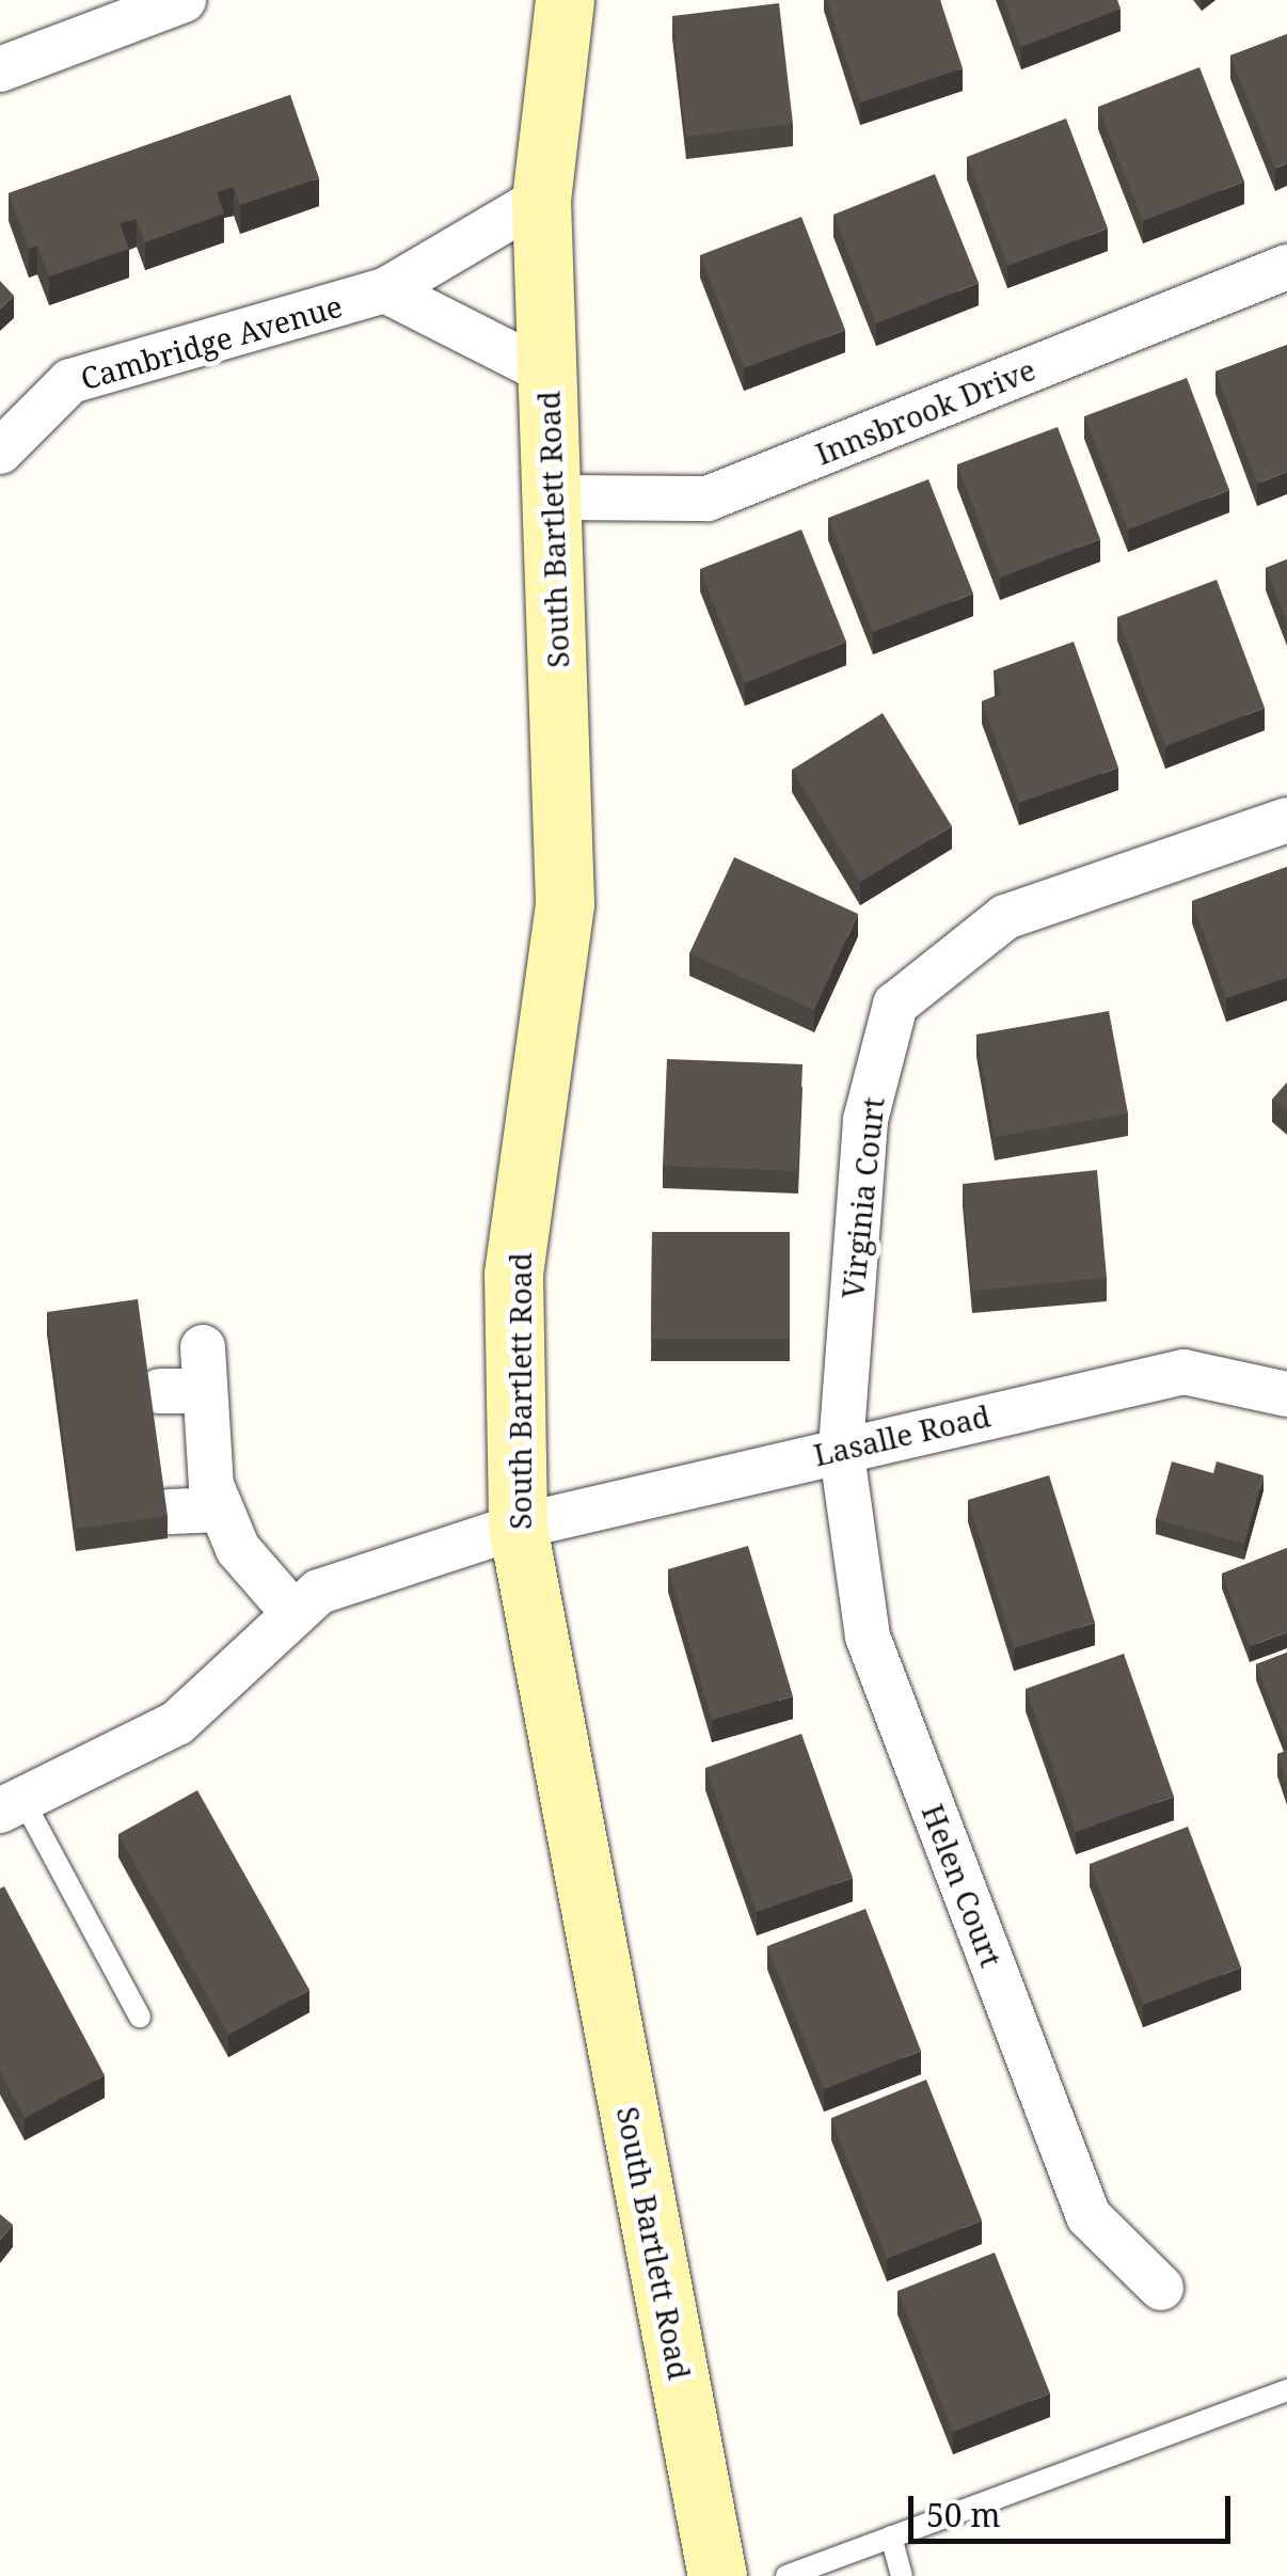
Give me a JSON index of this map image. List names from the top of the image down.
{
  "streets": {
    "main road": ["South Bartlett Road"],
    "street": [
      "Cambridge Avenue",
      "Innsbrook Drive",
      "Virginia Court",
      "Lasalle Road",
      "Helen Court"
    ]
  },
  "crossings": [
    ["Cambridge Avenue", "South Bartlett Road"],
    ["Innsbrook Drive", "South Bartlett Road"],
    ["South Bartlett Road", "Lasalle Road"],
    ["Virginia Court", "Lasalle Road"],
    ["Virginia Court", "Helen Court"],
    ["Lasalle Road", "Helen Court"]
  ],
  "scale_bar": "50 m"
}
